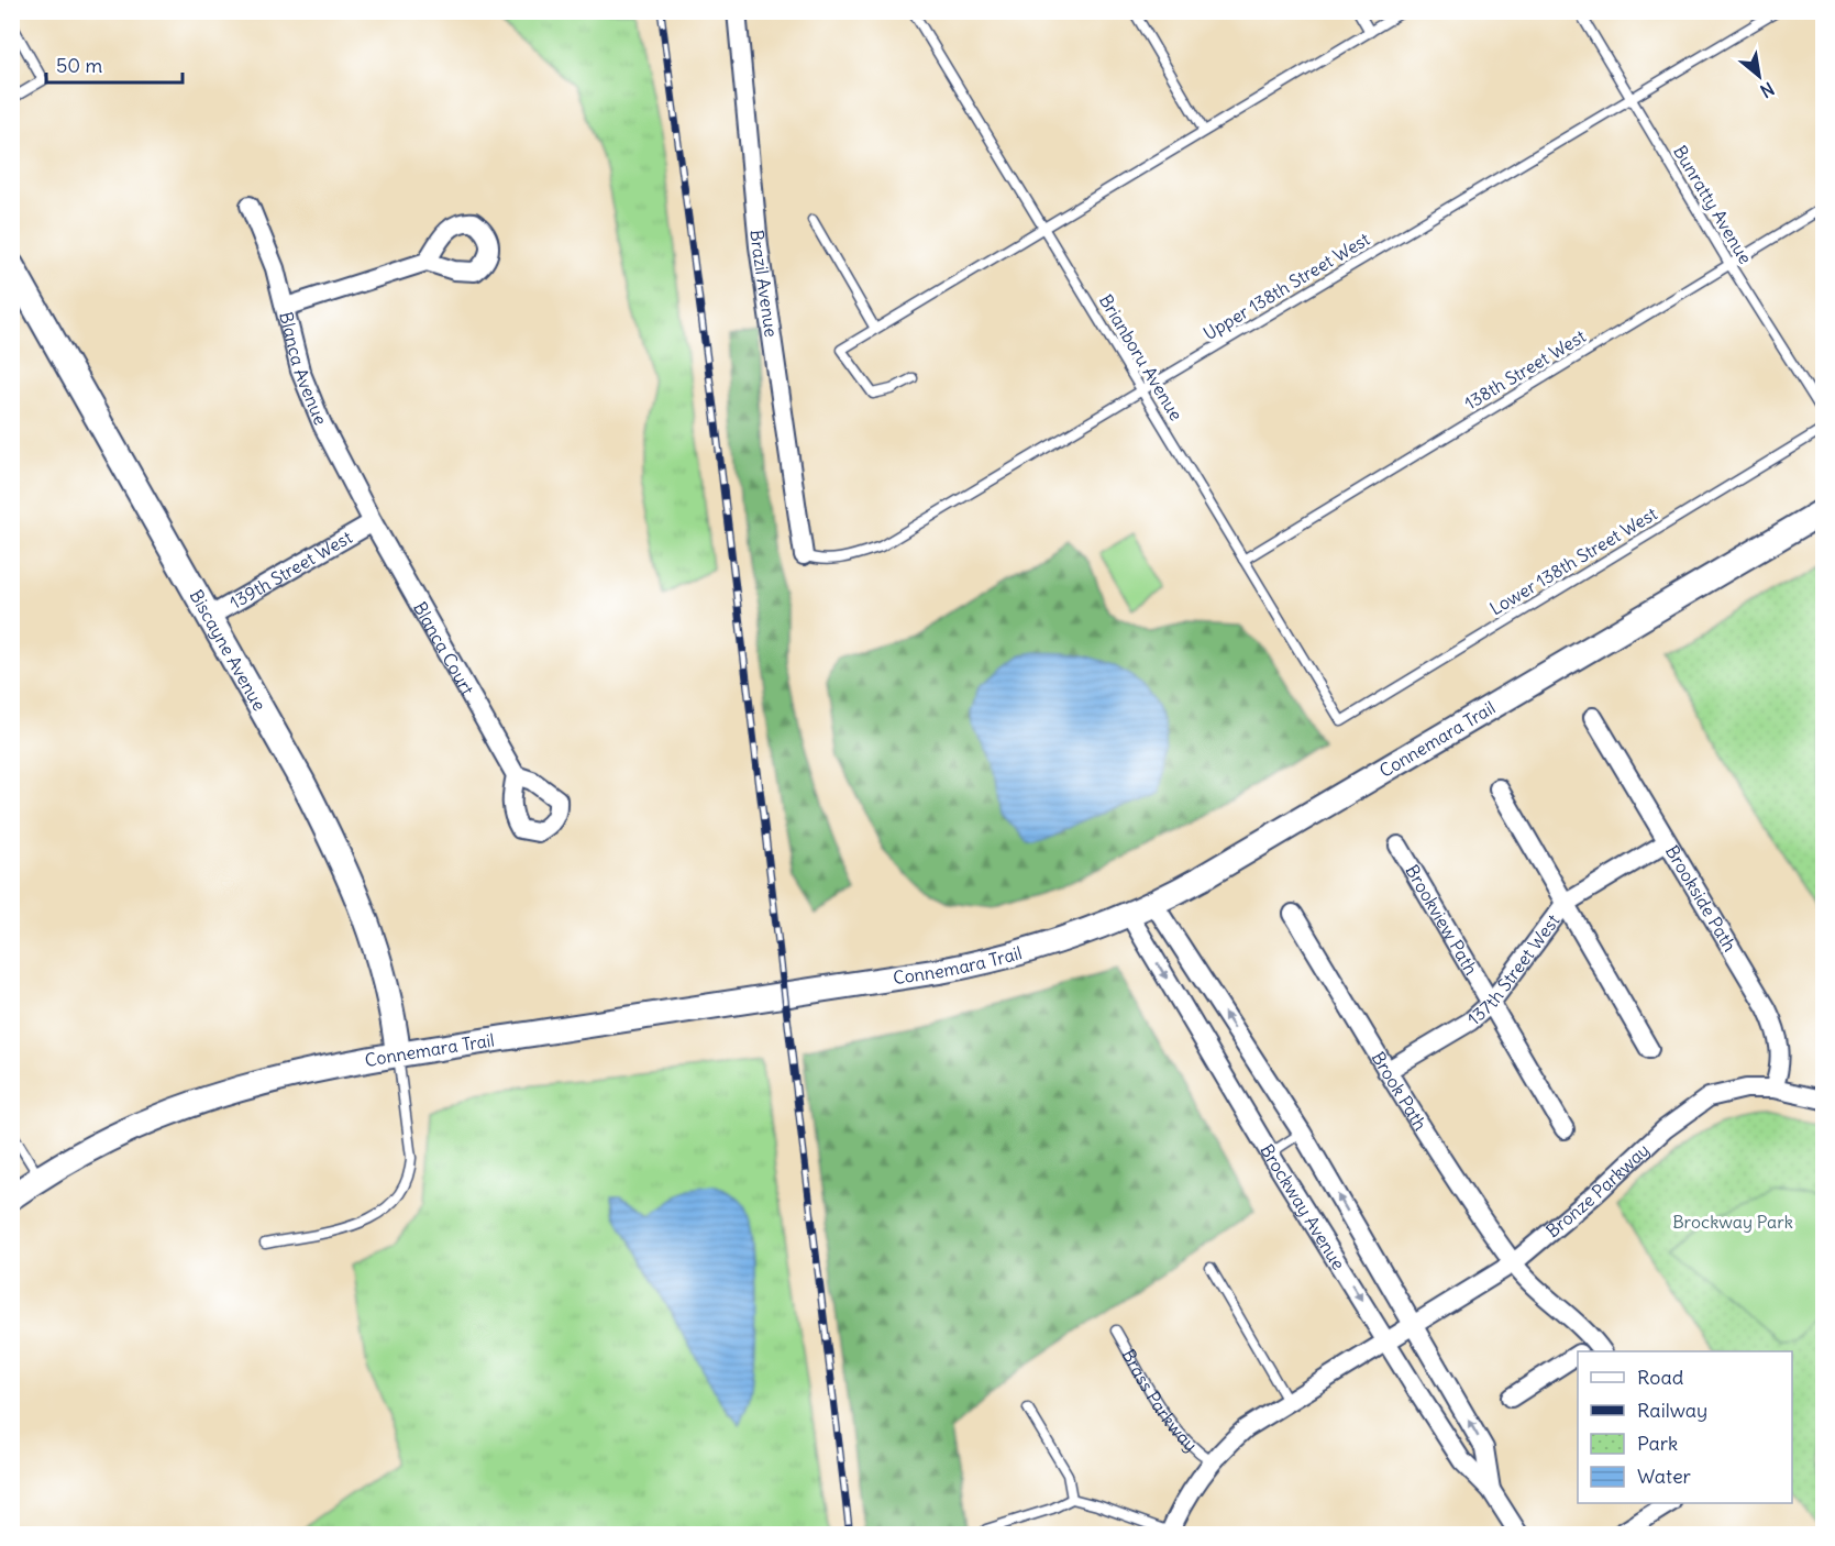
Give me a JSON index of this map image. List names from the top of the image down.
{
  "streets": {
    "street": [
      "Brazil Avenue",
      "Blanca Avenue",
      "139th Street West",
      "Blanca Court",
      "Biscayne Avenue",
      "Connemara Trail",
      "Brookside Path",
      "Brookview Path",
      "137th Street West",
      "Brook Path",
      "Bronze Parkway",
      "Brockway Avenue",
      "Brass Parkway"
    ],
    "lane": [
      "Bunratty Avenue",
      "Upper 138th Street West",
      "Brianboru Avenue",
      "138th Street West",
      "Lower 138th Street West"
    ]
  },
  "crossings": [
    ["Bunratty Avenue", "Upper 138th Street West"],
    ["Bunratty Avenue", "138th Street West"],
    ["Brazil Avenue", "Upper 138th Street West"],
    ["Upper 138th Street West", "Brianboru Avenue"],
    ["Brianboru Avenue", "138th Street West"],
    ["Brianboru Avenue", "Lower 138th Street West"],
    ["Blanca Avenue", "139th Street West"],
    ["Blanca Avenue", "Blanca Court"],
    ["139th Street West", "Blanca Court"],
    ["139th Street West", "Biscayne Avenue"],
    ["Biscayne Avenue", "Connemara Trail"],
    ["Connemara Trail", "Brockway Avenue"],
    ["Brookside Path", "137th Street West"],
    ["Brookside Path", "Bronze Parkway"],
    ["Brookview Path", "137th Street West"],
    ["137th Street West", "Brook Path"],
    ["Brook Path", "Bronze Parkway"],
    ["Bronze Parkway", "Brockway Avenue"],
    ["Bronze Parkway", "Brass Parkway"],
    ["Brockway Avenue", "Brass Parkway"]
  ],
  "parks": ["Brockway Park"],
  "legend": [
    "Road",
    "Railway",
    "Park",
    "Water"
  ],
  "scale_bar": "50 m",
  "north": "bottom right"
}
